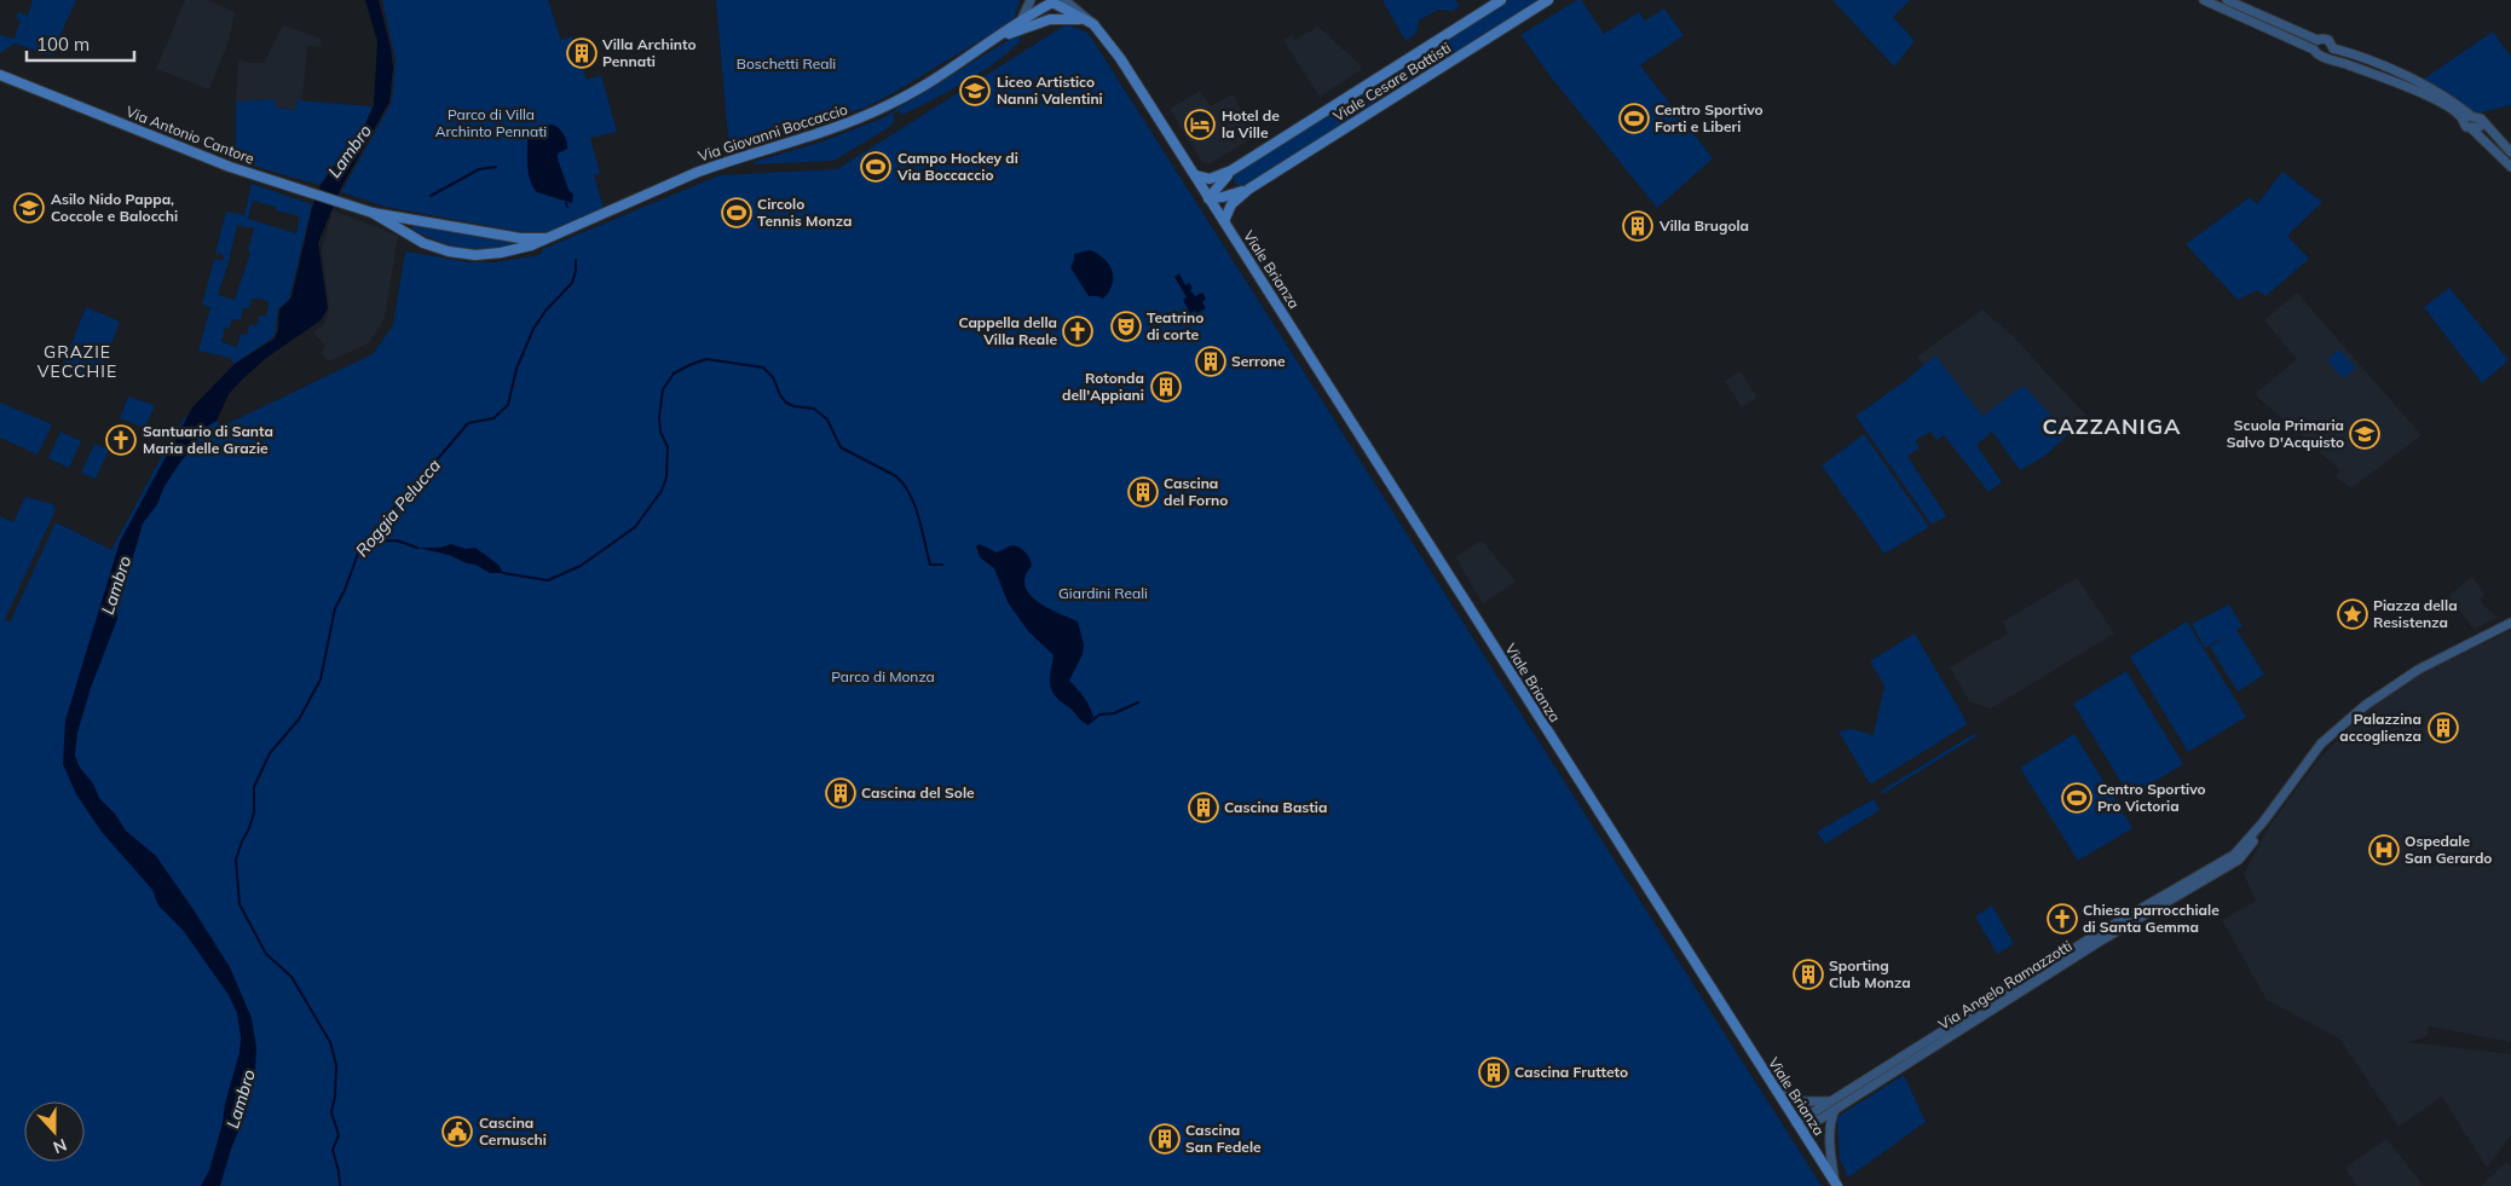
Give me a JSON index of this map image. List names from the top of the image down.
{
  "streets": {
    "main road": [
      "Viale Cesare Battisti",
      "Via Giovanni Boccaccio",
      "Via Antonio Cantore",
      "Viale Brianza"
    ],
    "street": ["Via Angelo Ramazzotti"]
  },
  "crossings": [
    ["Viale Cesare Battisti", "Viale Brianza"],
    ["Via Giovanni Boccaccio", "Via Antonio Cantore"],
    ["Via Giovanni Boccaccio", "Viale Brianza"],
    ["Viale Brianza", "Via Angelo Ramazzotti"]
  ],
  "districts": ["GRAZIE VECCHIE", "CAZZANIGA"],
  "water": ["Lambro", "Roggia Pelucca"],
  "parks": [
    "Boschetti Reali",
    "Parco di Villa Archinto Pennati",
    "Giardini Reali",
    "Parco di Monza"
  ],
  "places": {
    "building": [
      "Villa Archinto Pennati",
      "Villa Brugola",
      "Serrone",
      "Rotonda dell'Appiani",
      "Cascina del Forno",
      "Palazzina accoglienza",
      "Cascina del Sole",
      "Cascina Bastia",
      "Sporting Club Monza",
      "Cascina Frutteto",
      "Cascina San Fedele"
    ],
    "school or university": ["Liceo Artistico Nanni Valentini", "Asilo Nido Pappa, Coccole e Balocchi", "Scuola Primaria Salvo D'Acquisto"],
    "sports": [
      "Centro Sportivo Forti e Liberi",
      "Campo Hockey di Via Boccaccio",
      "Circolo Tennis Monza",
      "Centro Sportivo Pro Victoria"
    ],
    "hotel": ["Hotel de la Ville"],
    "theatre": ["Teatrino di corte"],
    "church": ["Cappella della Villa Reale", "Santuario di Santa Maria delle Grazie", "Chiesa parrocchiale di Santa Gemma"],
    "place": ["Piazza della Resistenza"],
    "hospital": ["Ospedale San Gerardo"],
    "public building": ["Cascina Cernuschi"]
  },
  "scale_bar": "100 m",
  "north": "bottom"
}
